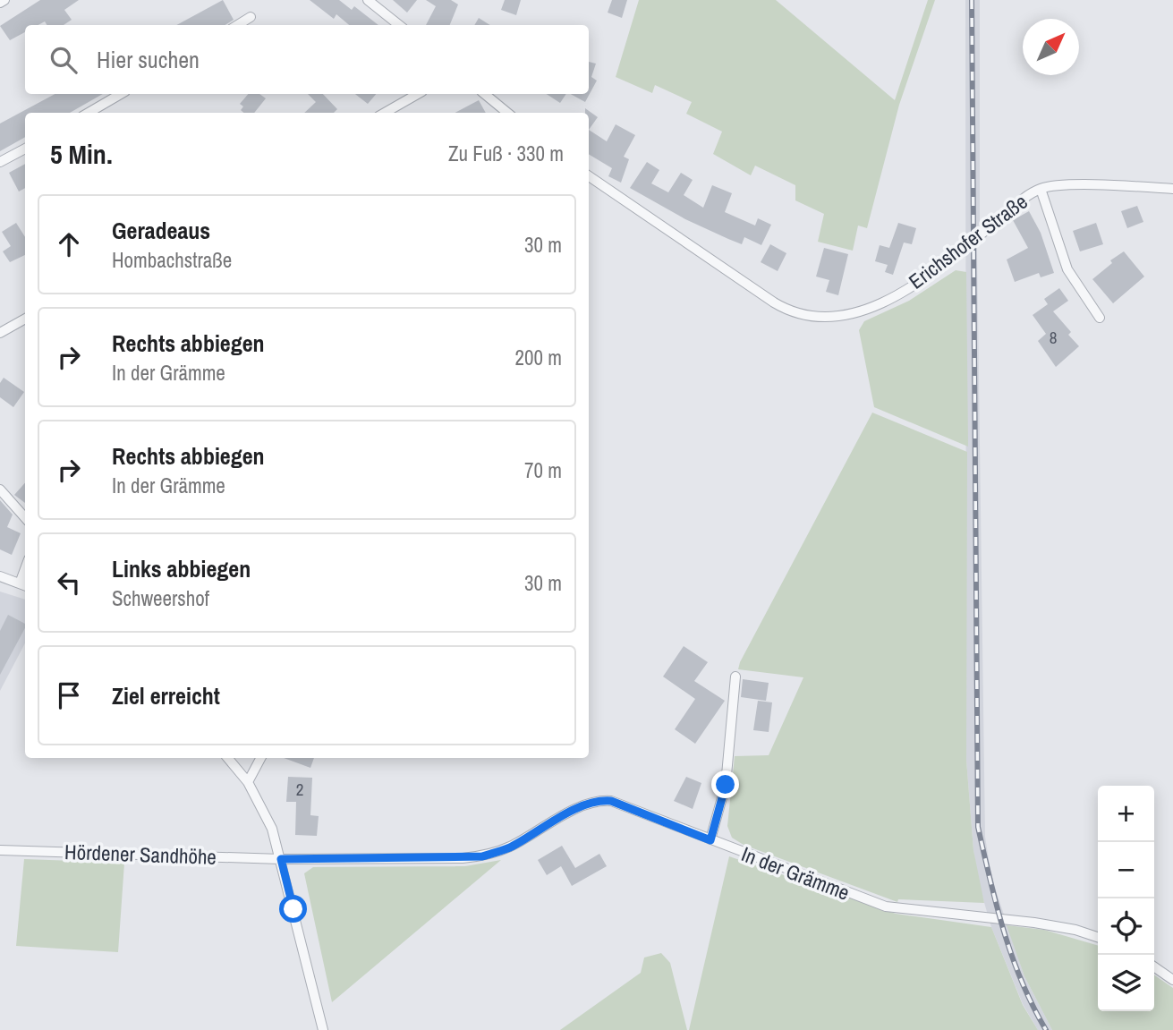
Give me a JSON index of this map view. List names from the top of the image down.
{
  "streets": {
    "street": ["Erichshofer Straße", "Hördener Sandhöhe", "In der Grämme"]
  },
  "crossings": [
    ["Hördener Sandhöhe", "In der Grämme"]
  ],
  "house_numbers": ["8", "2"],
  "north": "top right",
  "page": {
    "search": "Hier suchen",
    "heading": ["5 Min.", "Zu Fuß · 330 m"],
    "list": [
      ["Geradeaus", "Hombachstraße", "30 m"],
      ["Rechts abbiegen", "In der Grämme", "200 m"],
      ["Rechts abbiegen", "In der Grämme", "70 m"],
      ["Links abbiegen", "Schweershof", "30 m"],
      "Ziel erreicht"
    ],
    "map_buttons": ["+", "−"]
  }
}
